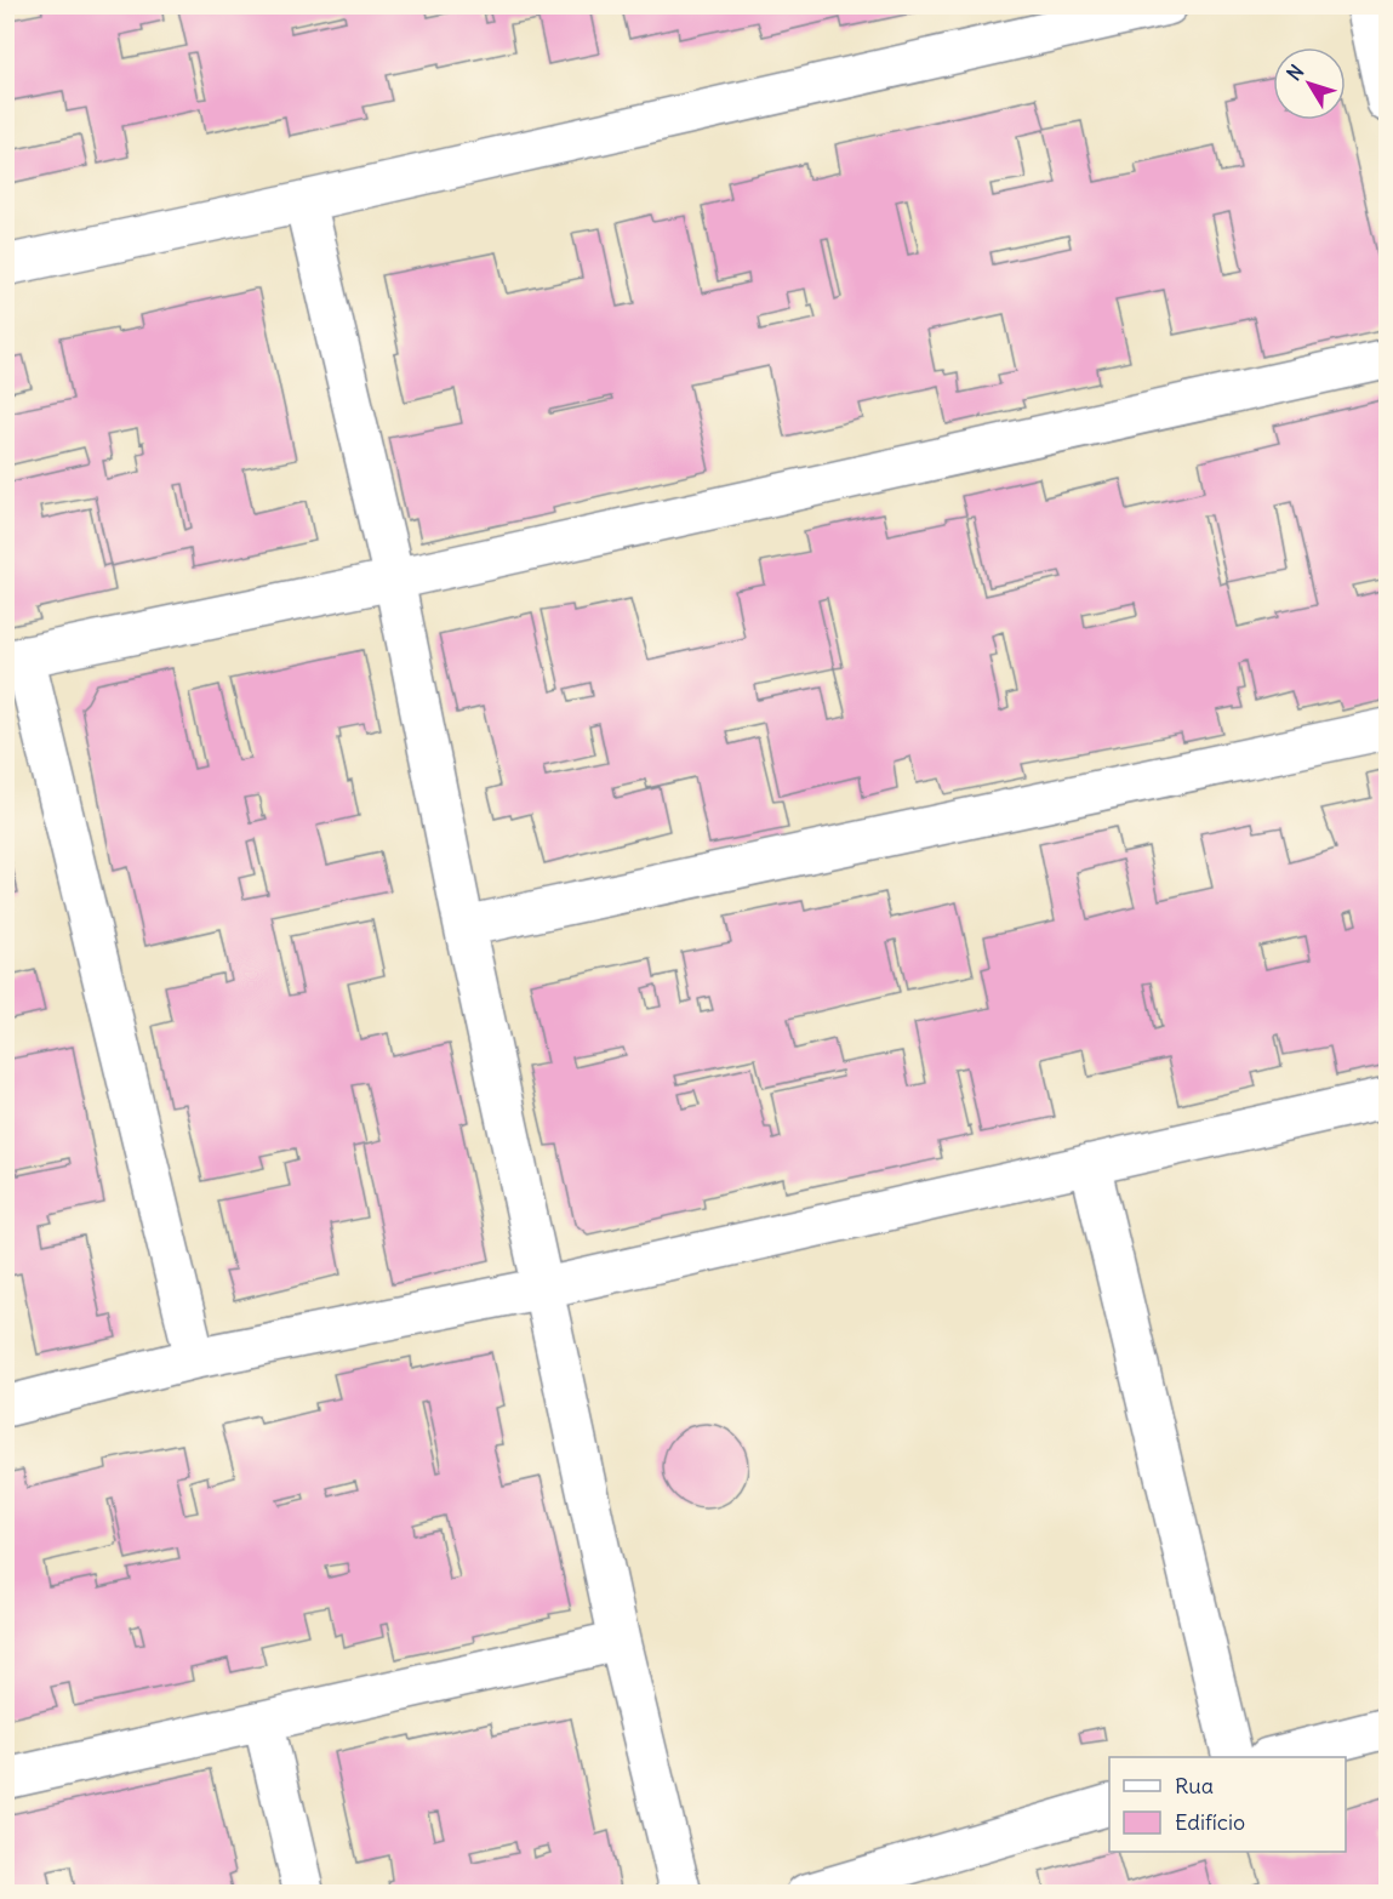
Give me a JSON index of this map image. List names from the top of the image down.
{
  "legend": ["Rua", "Edifício"],
  "north": "top left"
}
